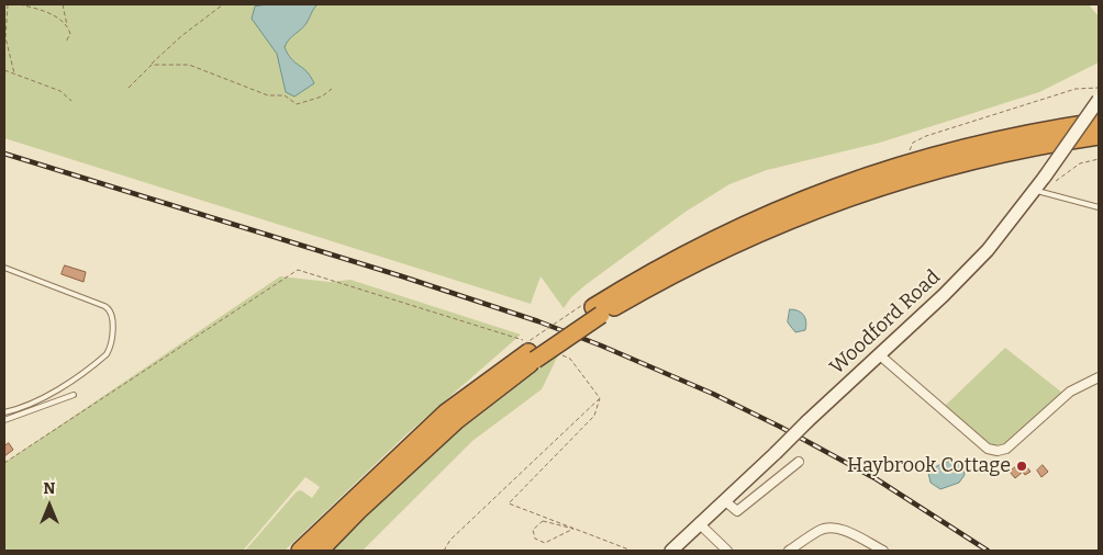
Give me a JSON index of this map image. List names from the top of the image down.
{
  "streets": {
    "street": ["Woodford Road"]
  },
  "places": ["Haybrook Cottage"],
  "north": "top"
}
